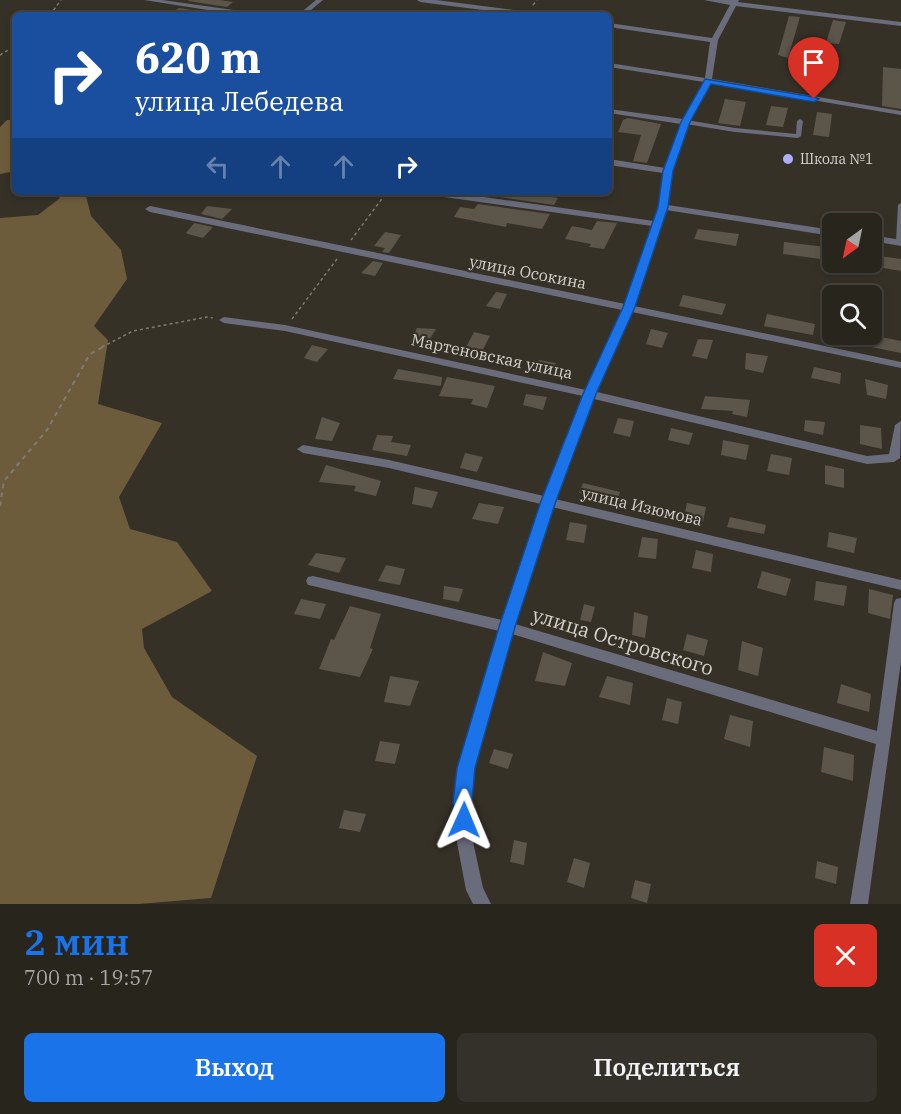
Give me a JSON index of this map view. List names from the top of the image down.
{
  "streets": {
    "street": [
      "улица Осокина",
      "Мартеновская улица",
      "улица Изюмова",
      "улица Островского"
    ]
  },
  "places": ["Школа №1"],
  "north": "bottom left",
  "page": {
    "turn": ["620 m", "улица Лебедева"],
    "heading": ["2 мин", "700 m · 19:57"],
    "buttons": ["Выход", "Поделиться"]
  }
}
